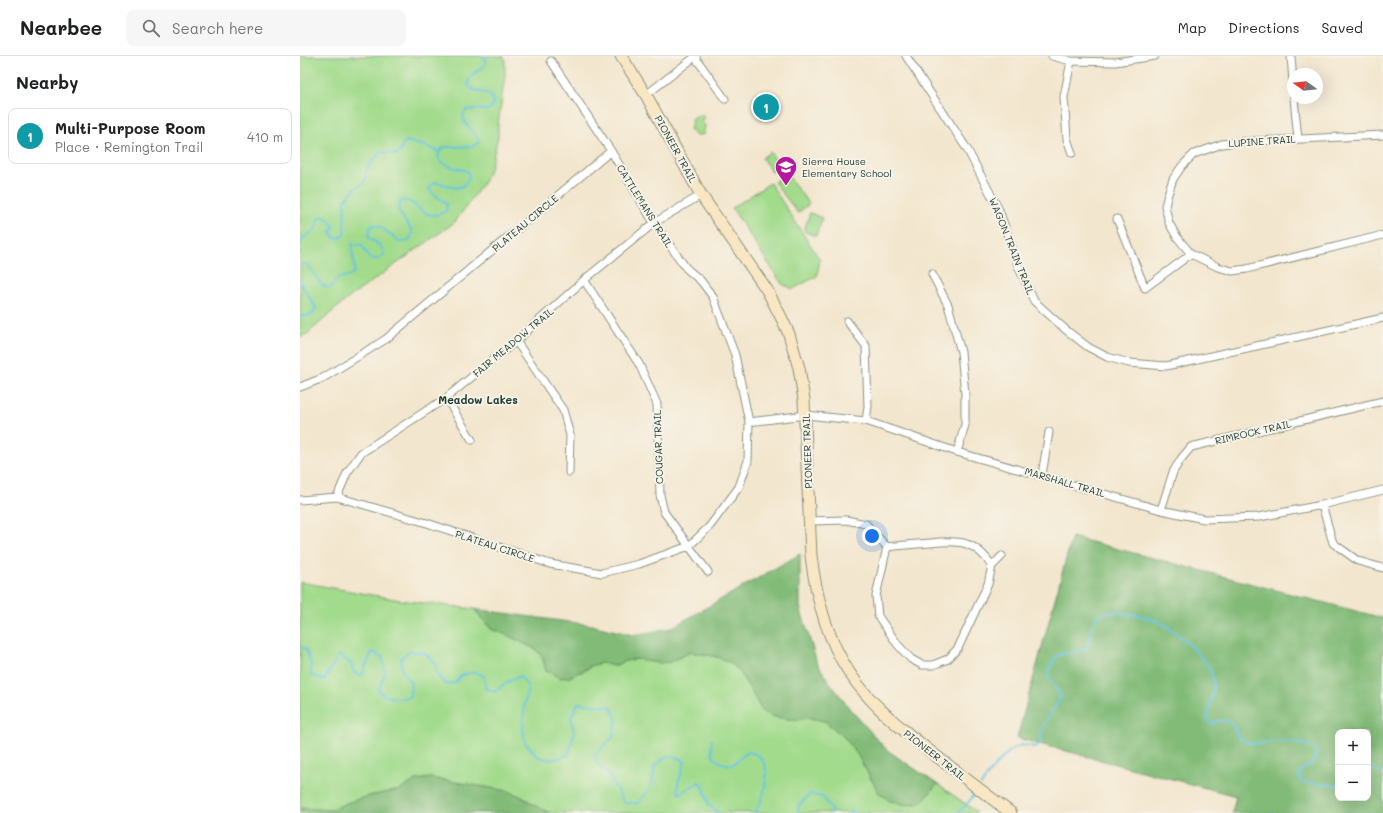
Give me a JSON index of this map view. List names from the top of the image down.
{
  "streets": {
    "main road": ["PIONEER TRAIL"],
    "street": [
      "LUPINE TRAIL",
      "CATTLEMANS TRAIL",
      "PLATEAU CIRCLE",
      "WAGON TRAIN TRAIL",
      "FAIR MEADOW TRAIL",
      "RIMROCK TRAIL",
      "COUGAR TRAIL",
      "MARSHALL TRAIL"
    ]
  },
  "crossings": [
    ["PIONEER TRAIL", "FAIR MEADOW TRAIL"],
    ["PIONEER TRAIL", "MARSHALL TRAIL"],
    ["CATTLEMANS TRAIL", "PLATEAU CIRCLE"],
    ["CATTLEMANS TRAIL", "FAIR MEADOW TRAIL"],
    ["CATTLEMANS TRAIL", "COUGAR TRAIL"],
    ["CATTLEMANS TRAIL", "MARSHALL TRAIL"],
    ["PLATEAU CIRCLE", "FAIR MEADOW TRAIL"],
    ["PLATEAU CIRCLE", "COUGAR TRAIL"],
    ["FAIR MEADOW TRAIL", "COUGAR TRAIL"],
    ["RIMROCK TRAIL", "MARSHALL TRAIL"]
  ],
  "districts": ["Meadow Lakes"],
  "places": {
    "school or university": ["Sierra House Elementary School"]
  },
  "north": "left",
  "page": {
    "header": "Nearbee",
    "search": "Search here",
    "nav": ["Map", "Directions", "Saved"],
    "heading": "Nearby",
    "pins": "1",
    "list": [
      {
        "mark": "1",
        "name": "Multi-Purpose Room",
        "note": "Place · Remington Trail",
        "value": "410 m"
      }
    ],
    "map_buttons": ["+", "−"]
  }
}
